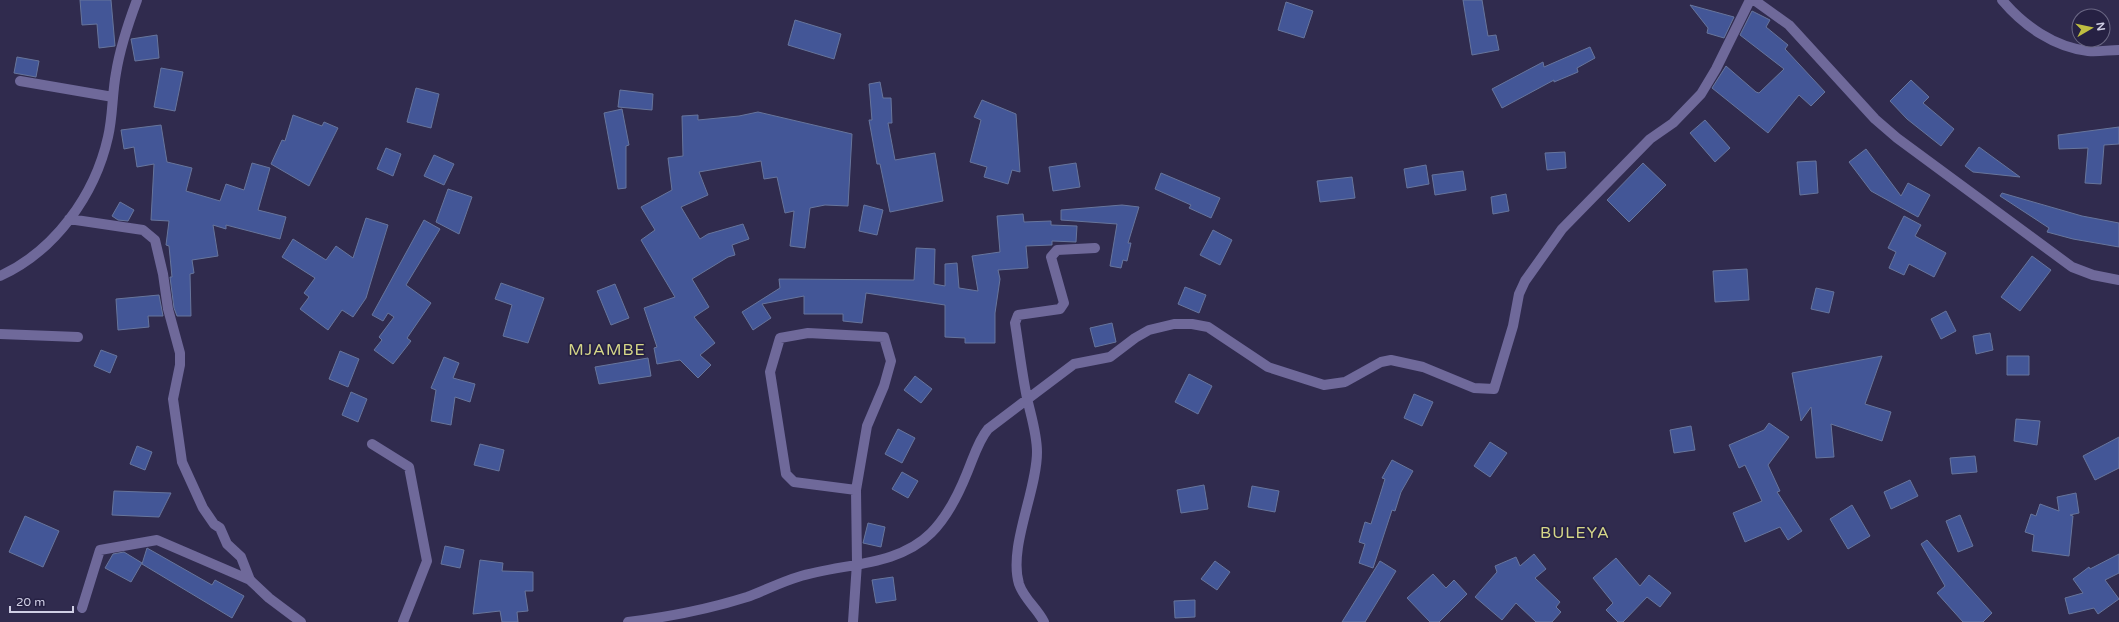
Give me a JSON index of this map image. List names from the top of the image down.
{
  "districts": ["MJAMBE", "BULEYA"],
  "scale_bar": "20 m",
  "north": "right"
}
